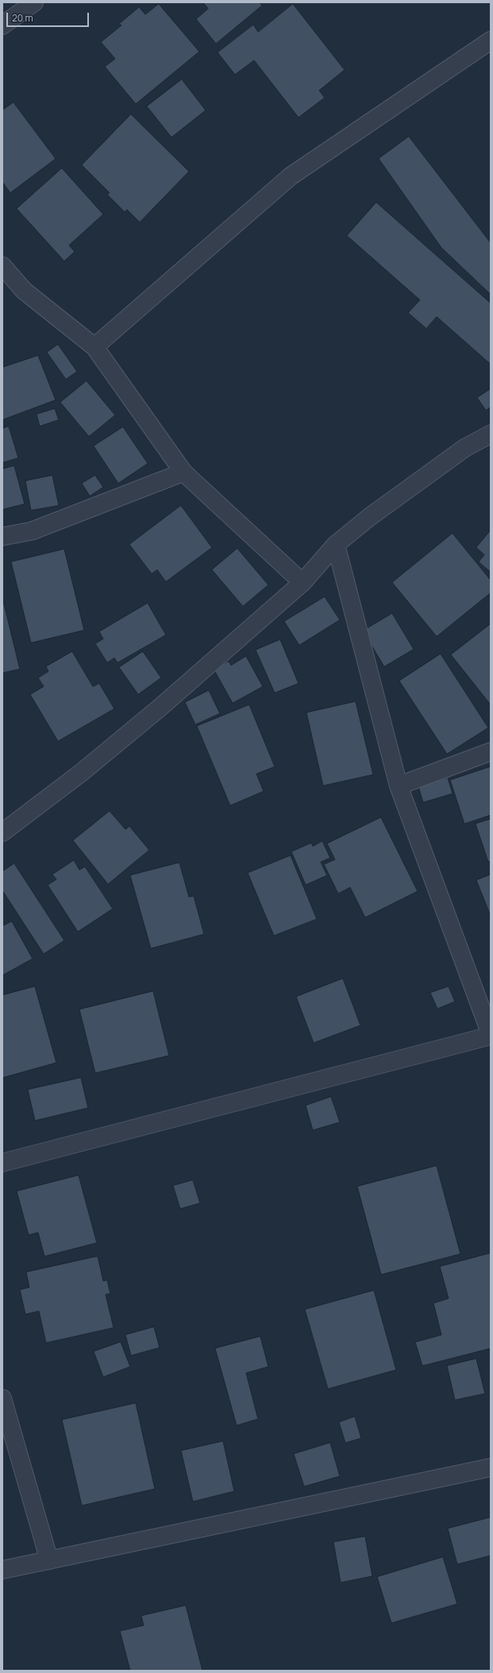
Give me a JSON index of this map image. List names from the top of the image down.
{
  "scale_bar": "20 m"
}
